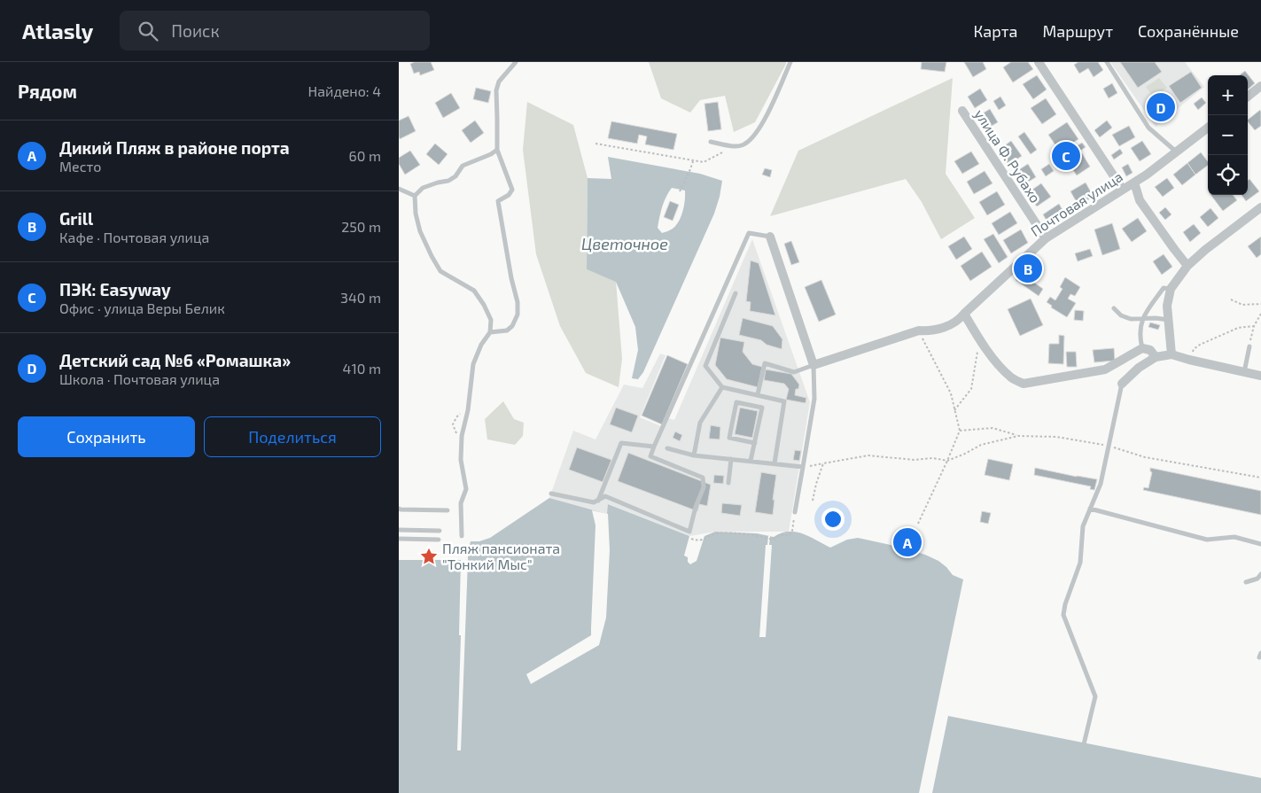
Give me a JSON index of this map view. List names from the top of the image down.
{
  "streets": {
    "street": ["улица Ф. Рубахо", "Почтовая улица"]
  },
  "crossings": [
    ["улица Ф. Рубахо", "Почтовая улица"]
  ],
  "water": ["Цветочное"],
  "places": {
    "place": ["Пляж пансионата \"Тонкий Мыс\""]
  },
  "page": {
    "header": "Atlasly",
    "search": "Поиск",
    "nav": ["Карта", "Маршрут", "Сохранённые"],
    "heading": ["Рядом", "Найдено: 4"],
    "map_buttons": ["+", "−"],
    "pins": [
      "D",
      "C",
      "B",
      "A"
    ],
    "list": [
      {
        "mark": "A",
        "name": "Дикий Пляж в районе порта",
        "note": "Место",
        "value": "60 m"
      },
      {
        "mark": "B",
        "name": "Grill",
        "note": "Кафе · Почтовая улица",
        "value": "250 m"
      },
      {
        "mark": "C",
        "name": "ПЭК: Easyway",
        "note": "Офис · улица Веры Белик",
        "value": "340 m"
      },
      {
        "mark": "D",
        "name": "Детский сад №6 «Ромашка»",
        "note": "Школа · Почтовая улица",
        "value": "410 m"
      }
    ],
    "buttons": ["Сохранить", "Поделиться"]
  }
}
